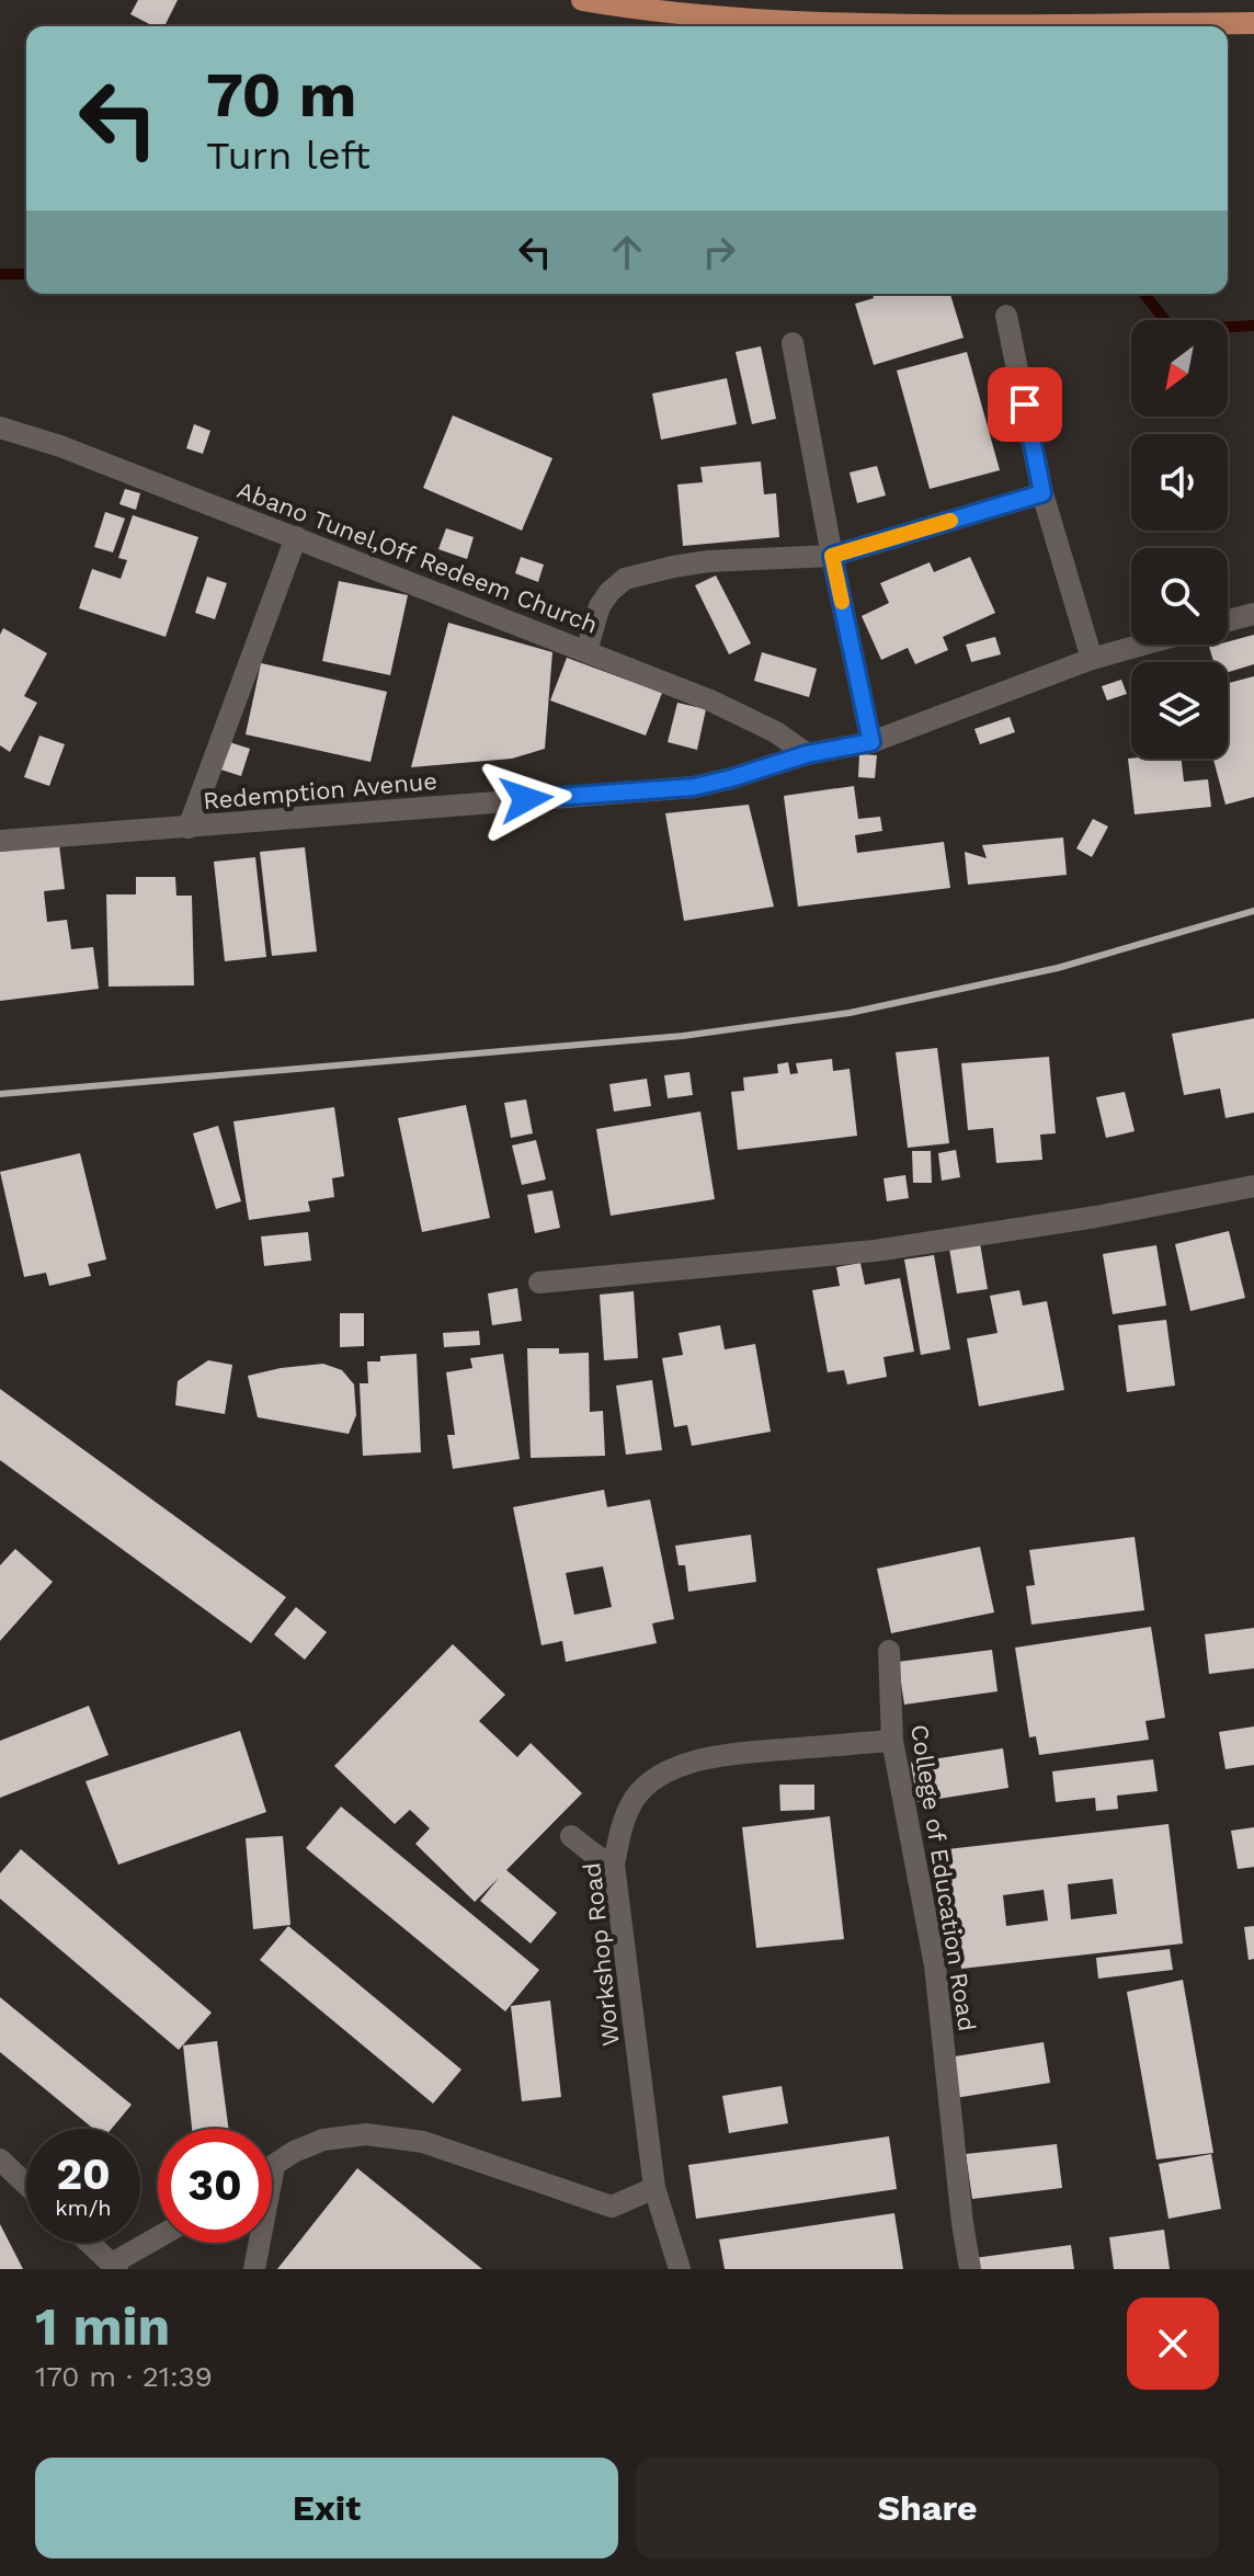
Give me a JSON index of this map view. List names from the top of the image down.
{
  "streets": {
    "street": [
      "Abano Tunel,Off Redeem Church",
      "Redemption Avenue",
      "College of Education Road",
      "Workshop Road"
    ]
  },
  "crossings": [
    ["Abano Tunel,Off Redeem Church", "Redemption Avenue"],
    ["College of Education Road", "Workshop Road"]
  ],
  "north": "bottom left",
  "page": {
    "turn": ["70 m", "Turn left"],
    "speed": "20 km/h",
    "limit": "30",
    "heading": ["1 min", "170 m · 21:39"],
    "buttons": ["Exit", "Share"]
  }
}
